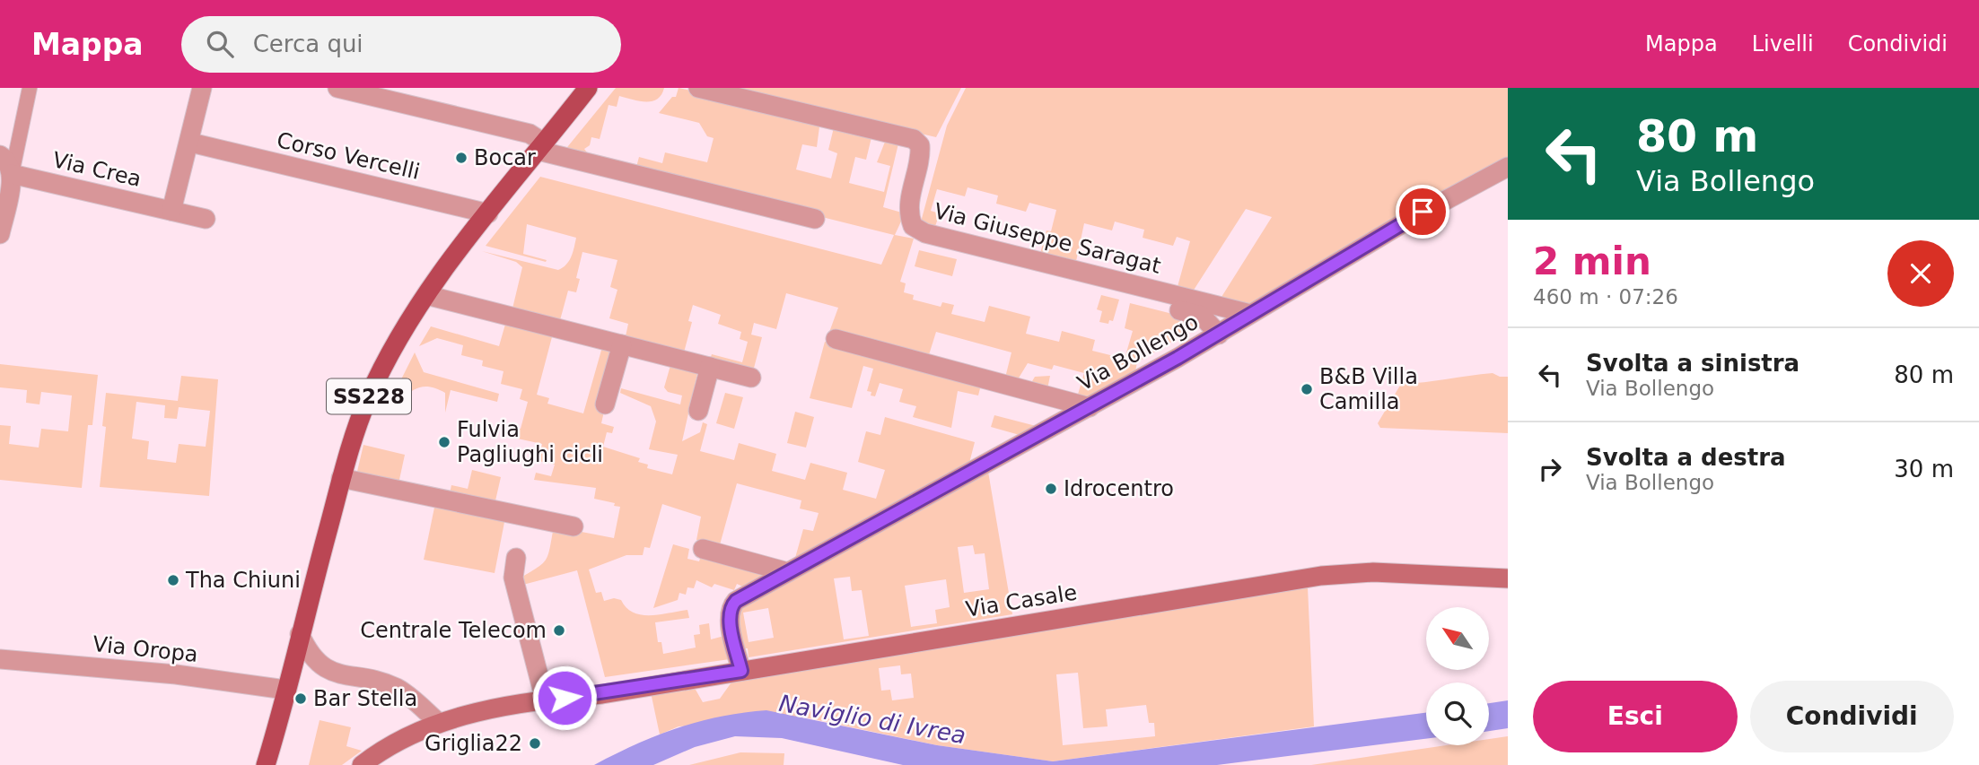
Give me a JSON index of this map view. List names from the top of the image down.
{
  "streets": {
    "main road": ["SS228", "Via Casale"],
    "street": [
      "Corso Vercelli",
      "Via Crea",
      "Via Giuseppe Saragat",
      "Via Bollengo",
      "Via Oropa"
    ]
  },
  "crossings": [
    ["Corso Vercelli", "SS228"],
    ["Via Giuseppe Saragat", "Via Bollengo"],
    ["Via Bollengo", "Via Casale"],
    ["SS228", "Via Oropa"]
  ],
  "water": ["Naviglio di Ivrea"],
  "places": [
    "Bocar",
    "B&B Villa Camilla",
    "Fulvia Pagliughi cicli",
    "Idrocentro",
    "Tha Chiuni",
    "Centrale Telecom",
    "Bar Stella",
    "Griglia22"
  ],
  "north": "top left",
  "page": {
    "header": "Mappa",
    "search": "Cerca qui",
    "nav": ["Mappa", "Livelli", "Condividi"],
    "turn": ["80 m", "Via Bollengo"],
    "heading": ["2 min", "460 m · 07:26"],
    "list": [
      {
        "name": "Svolta a sinistra",
        "note": "Via Bollengo",
        "value": "80 m"
      },
      {
        "name": "Svolta a destra",
        "note": "Via Bollengo",
        "value": "30 m"
      }
    ],
    "buttons": ["Esci", "Condividi"]
  }
}
